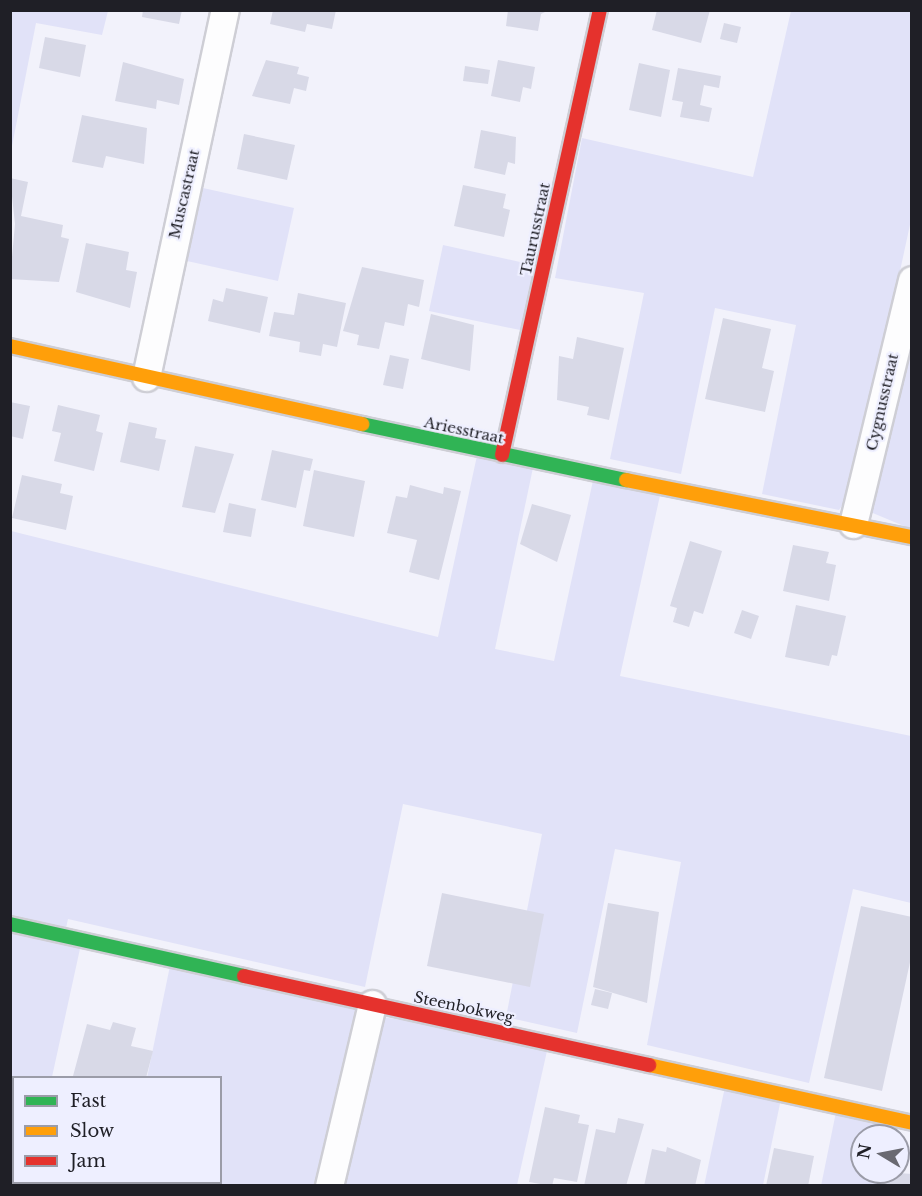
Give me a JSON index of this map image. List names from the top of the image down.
{
  "streets": {
    "street": [
      "Muscastraat",
      "Taurusstraat",
      "Cygnusstraat",
      "Ariesstraat",
      "Steenbokweg"
    ]
  },
  "crossings": [
    ["Muscastraat", "Ariesstraat"],
    ["Taurusstraat", "Ariesstraat"],
    ["Cygnusstraat", "Ariesstraat"]
  ],
  "legend": ["Fast", "Slow", "Jam"],
  "north": "left"
}
